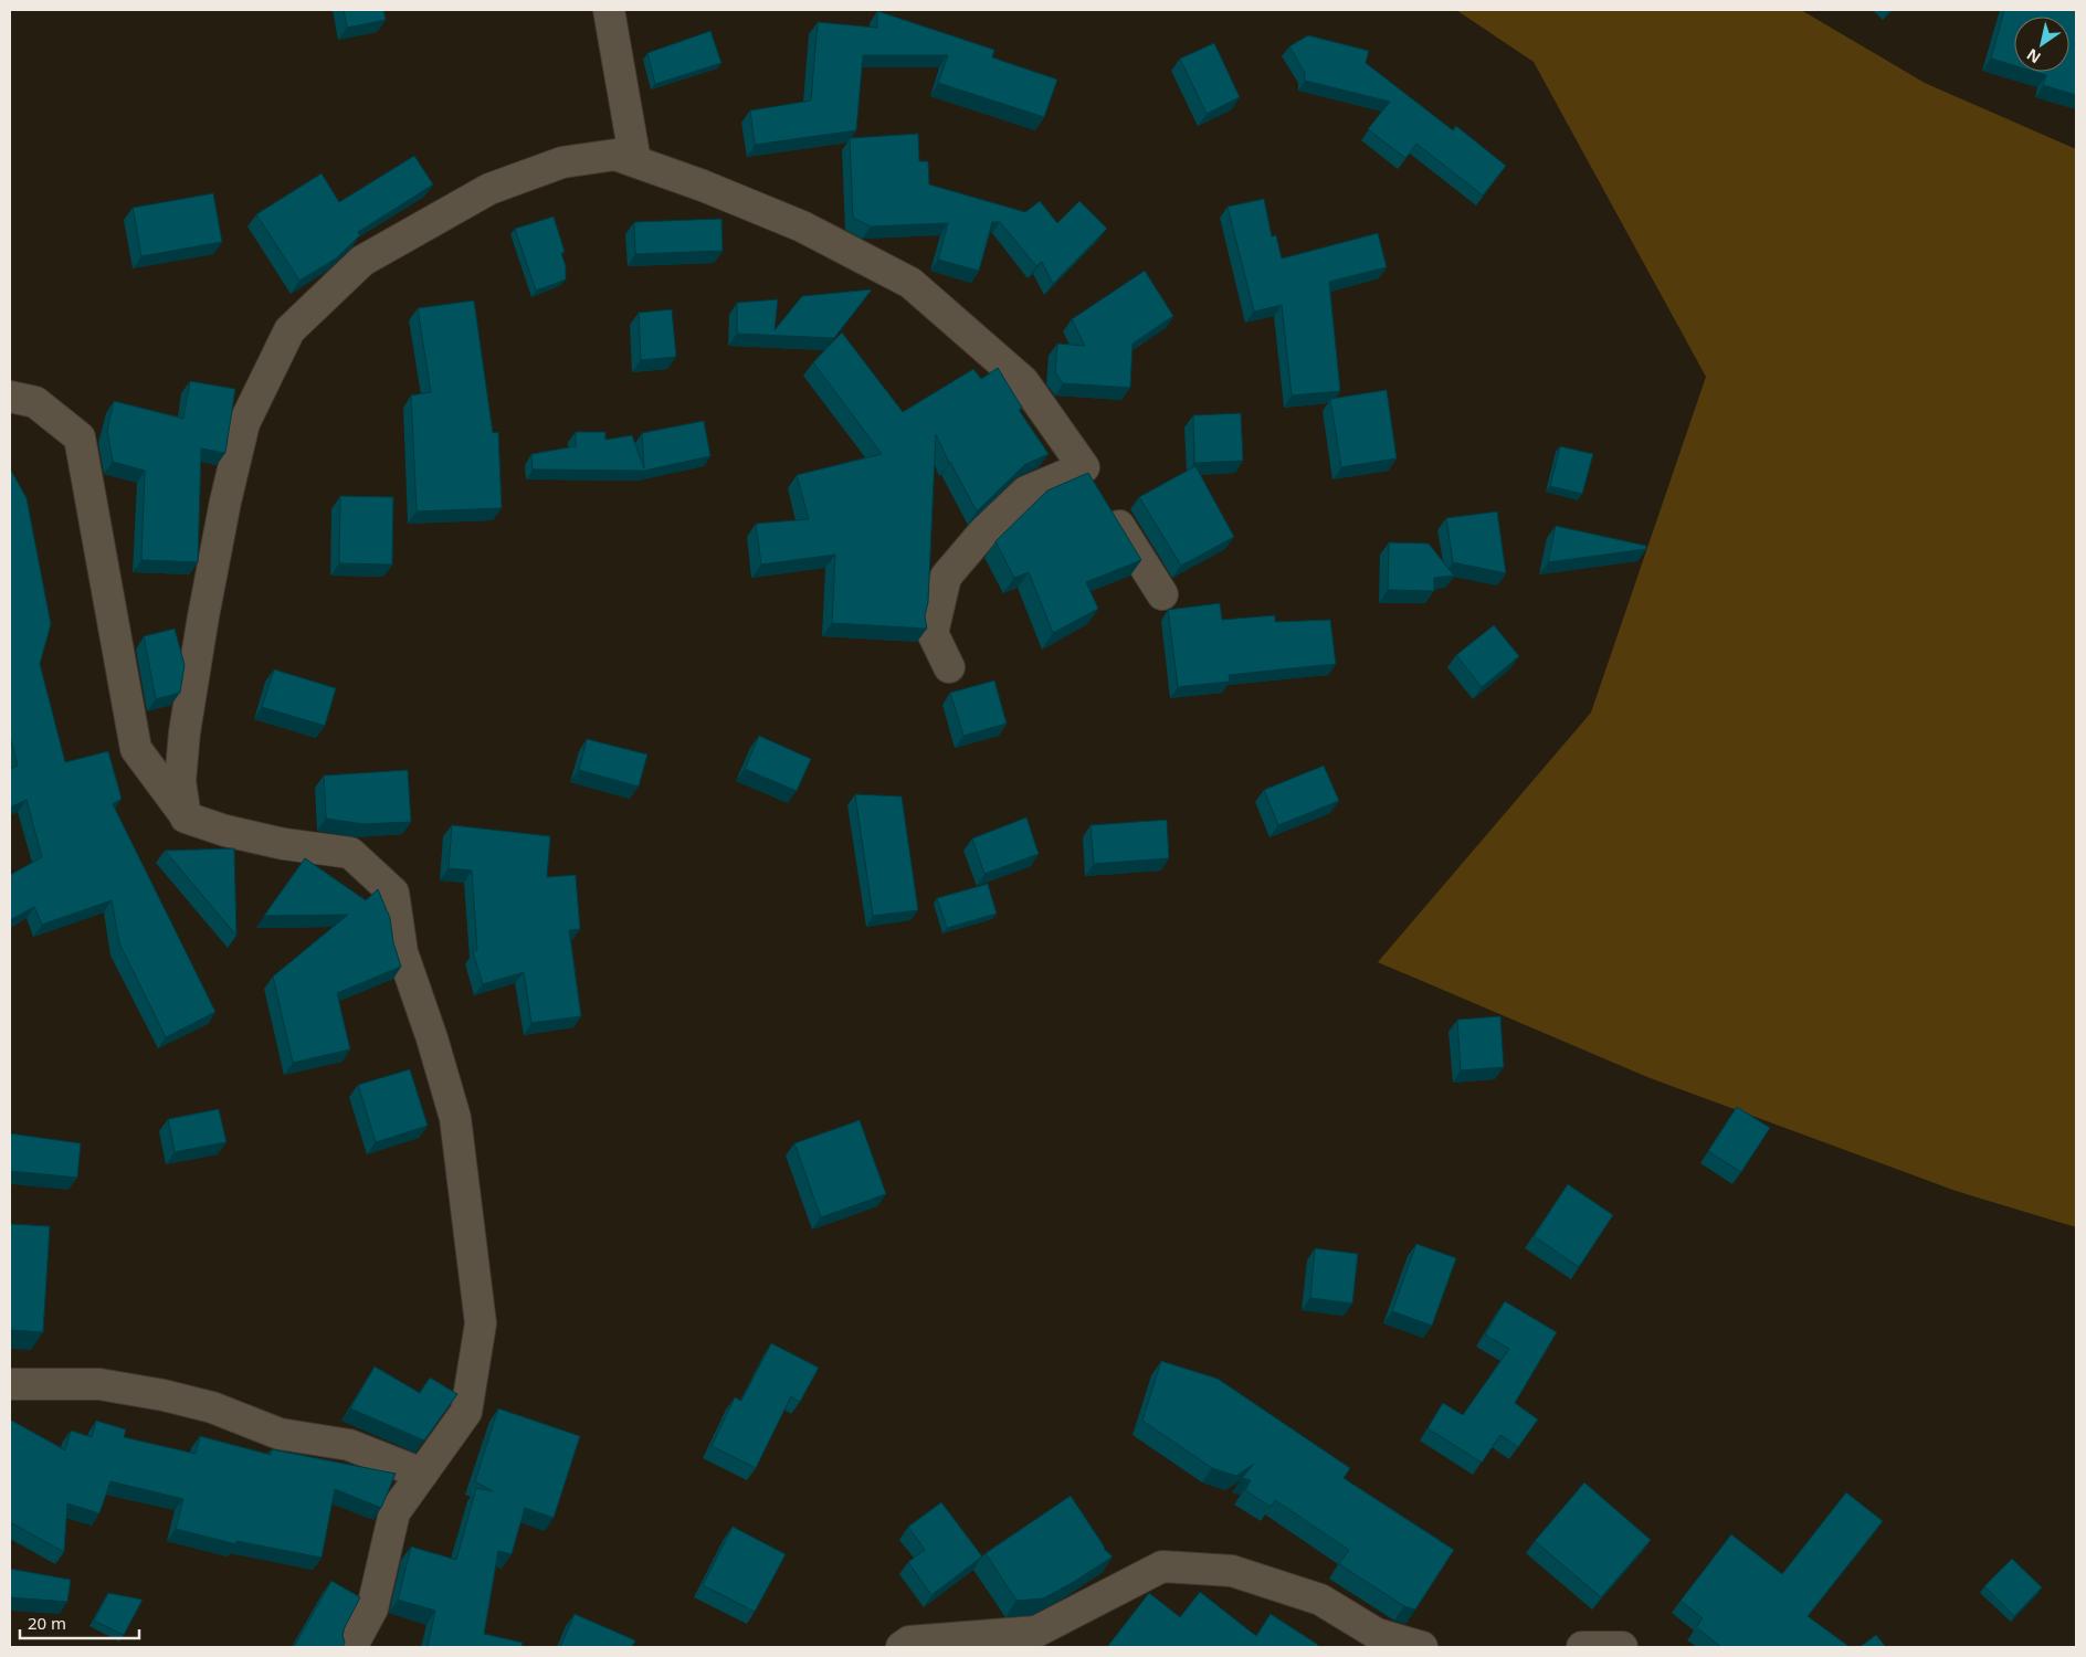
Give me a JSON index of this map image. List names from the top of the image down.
{
  "scale_bar": "20 m",
  "north": "bottom left"
}
